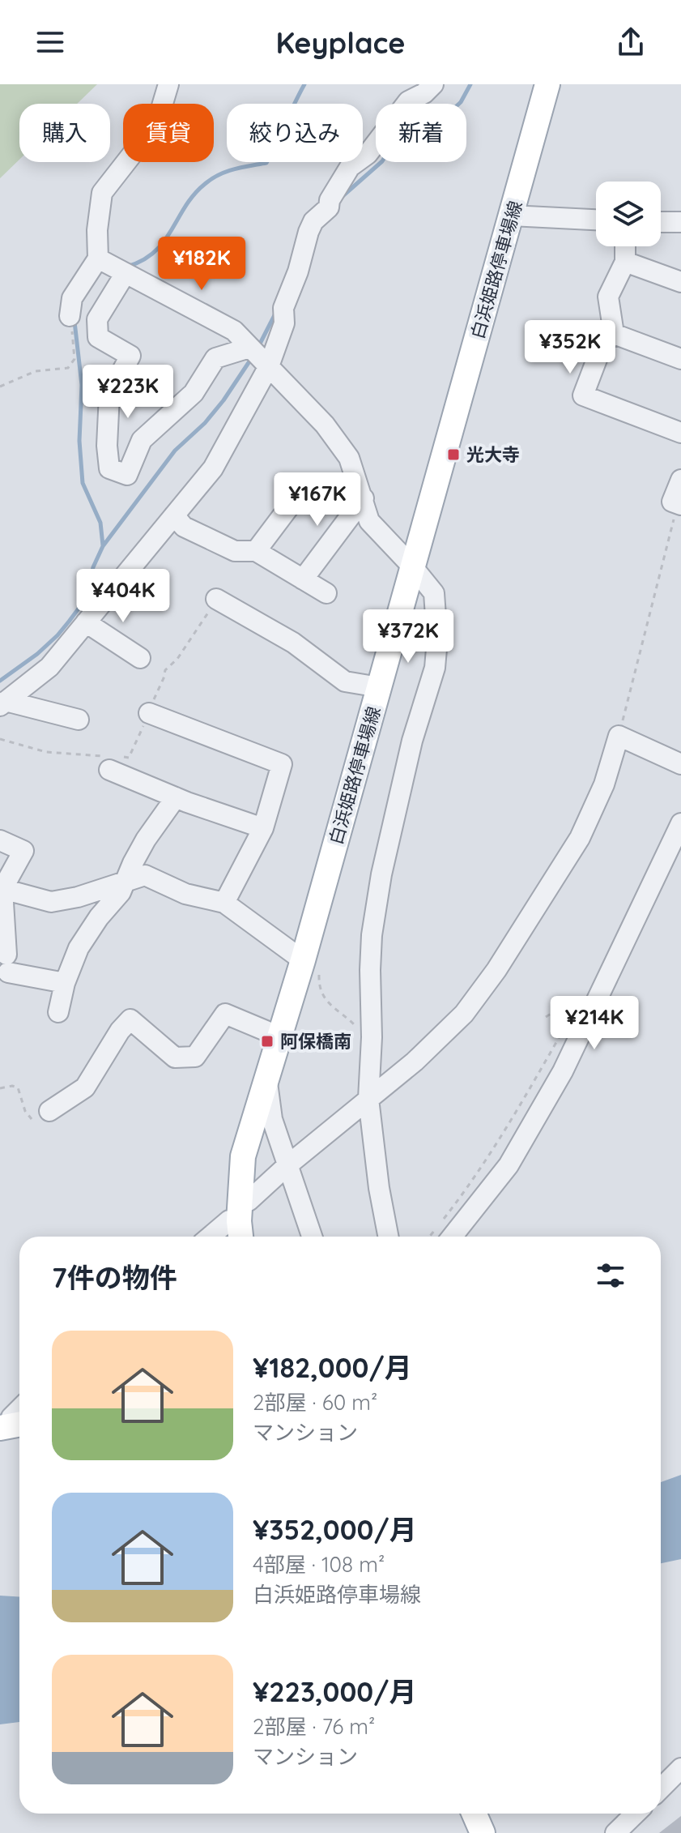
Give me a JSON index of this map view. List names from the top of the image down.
{
  "streets": {
    "main road": ["白浜姫路停車場線"]
  },
  "places": {
    "transit": ["光大寺", "阿保橋南"]
  },
  "page": {
    "header": "Keyplace",
    "chip": [
      "購入",
      "賃貸",
      "絞り込み",
      "新着"
    ],
    "price": [
      "¥182K",
      "¥352K",
      "¥223K",
      "¥167K",
      "¥404K",
      "¥372K",
      "¥214K"
    ],
    "heading": "7件の物件",
    "list": [
      {
        "name": "¥182,000/月",
        "note": "2部屋 · 60 m² · マンション"
      },
      {
        "name": "¥352,000/月",
        "note": "4部屋 · 108 m² · 白浜姫路停車場線"
      },
      {
        "name": "¥223,000/月",
        "note": "2部屋 · 76 m² · マンション"
      }
    ]
  }
}
